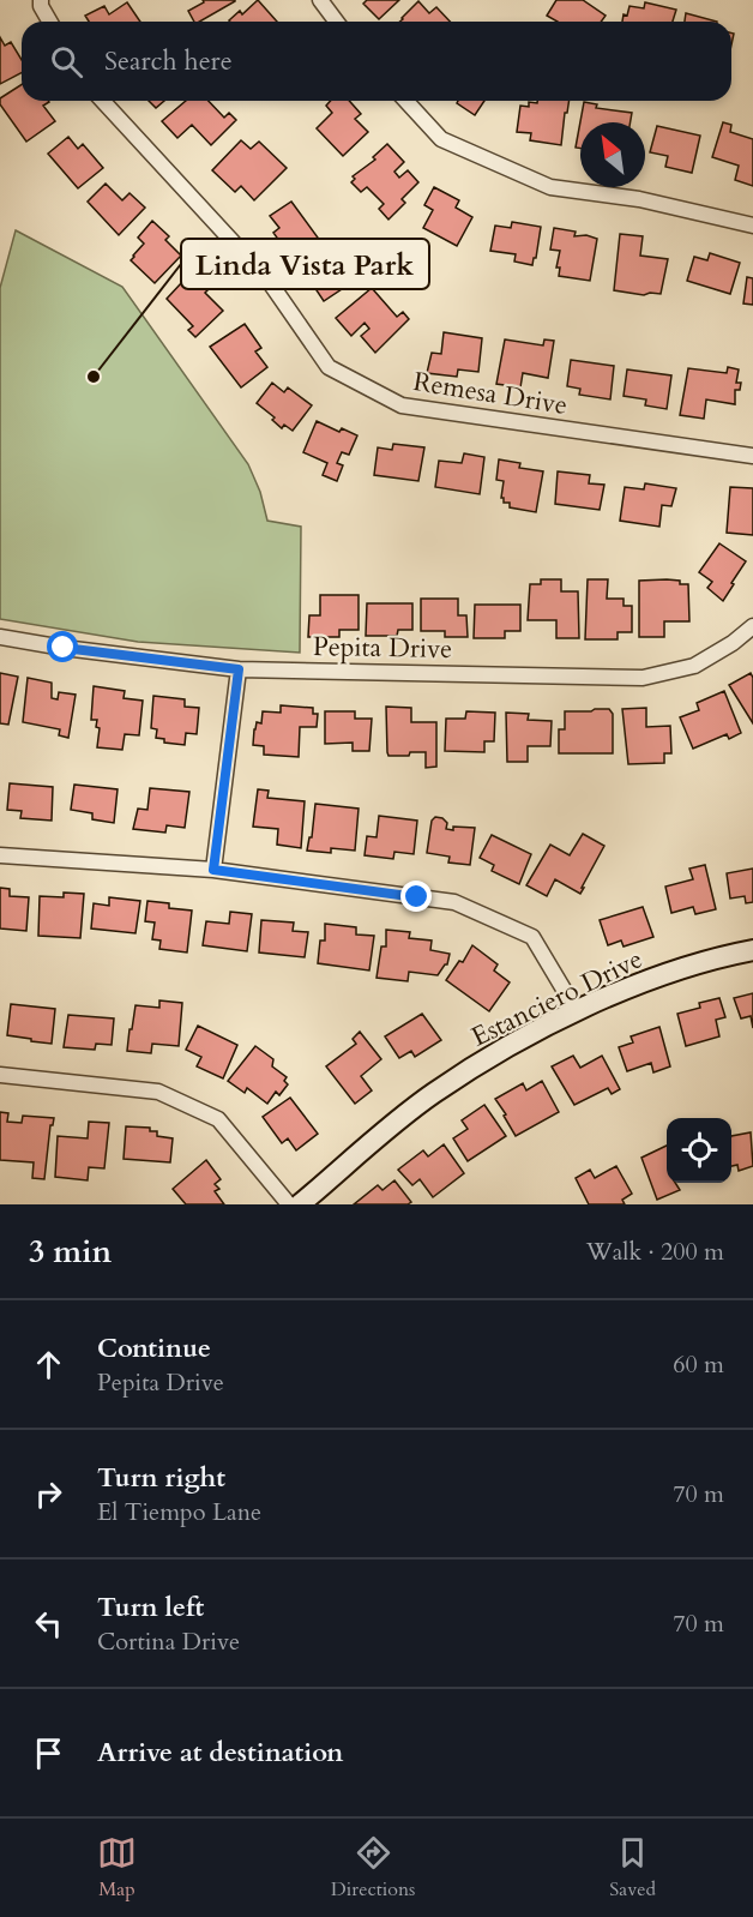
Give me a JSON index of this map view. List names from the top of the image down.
{
  "streets": {
    "street": ["Remesa Drive", "Pepita Drive", "Estanciero Drive"]
  },
  "places": ["Linda Vista Park"],
  "north": "top left",
  "page": {
    "search": "Search here",
    "heading": ["3 min", "Walk · 200 m"],
    "list": [
      ["Continue", "Pepita Drive", "60 m"],
      ["Turn right", "El Tiempo Lane", "70 m"],
      ["Turn left", "Cortina Drive", "70 m"],
      "Arrive at destination"
    ],
    "nav": ["Map", "Directions", "Saved"]
  }
}
